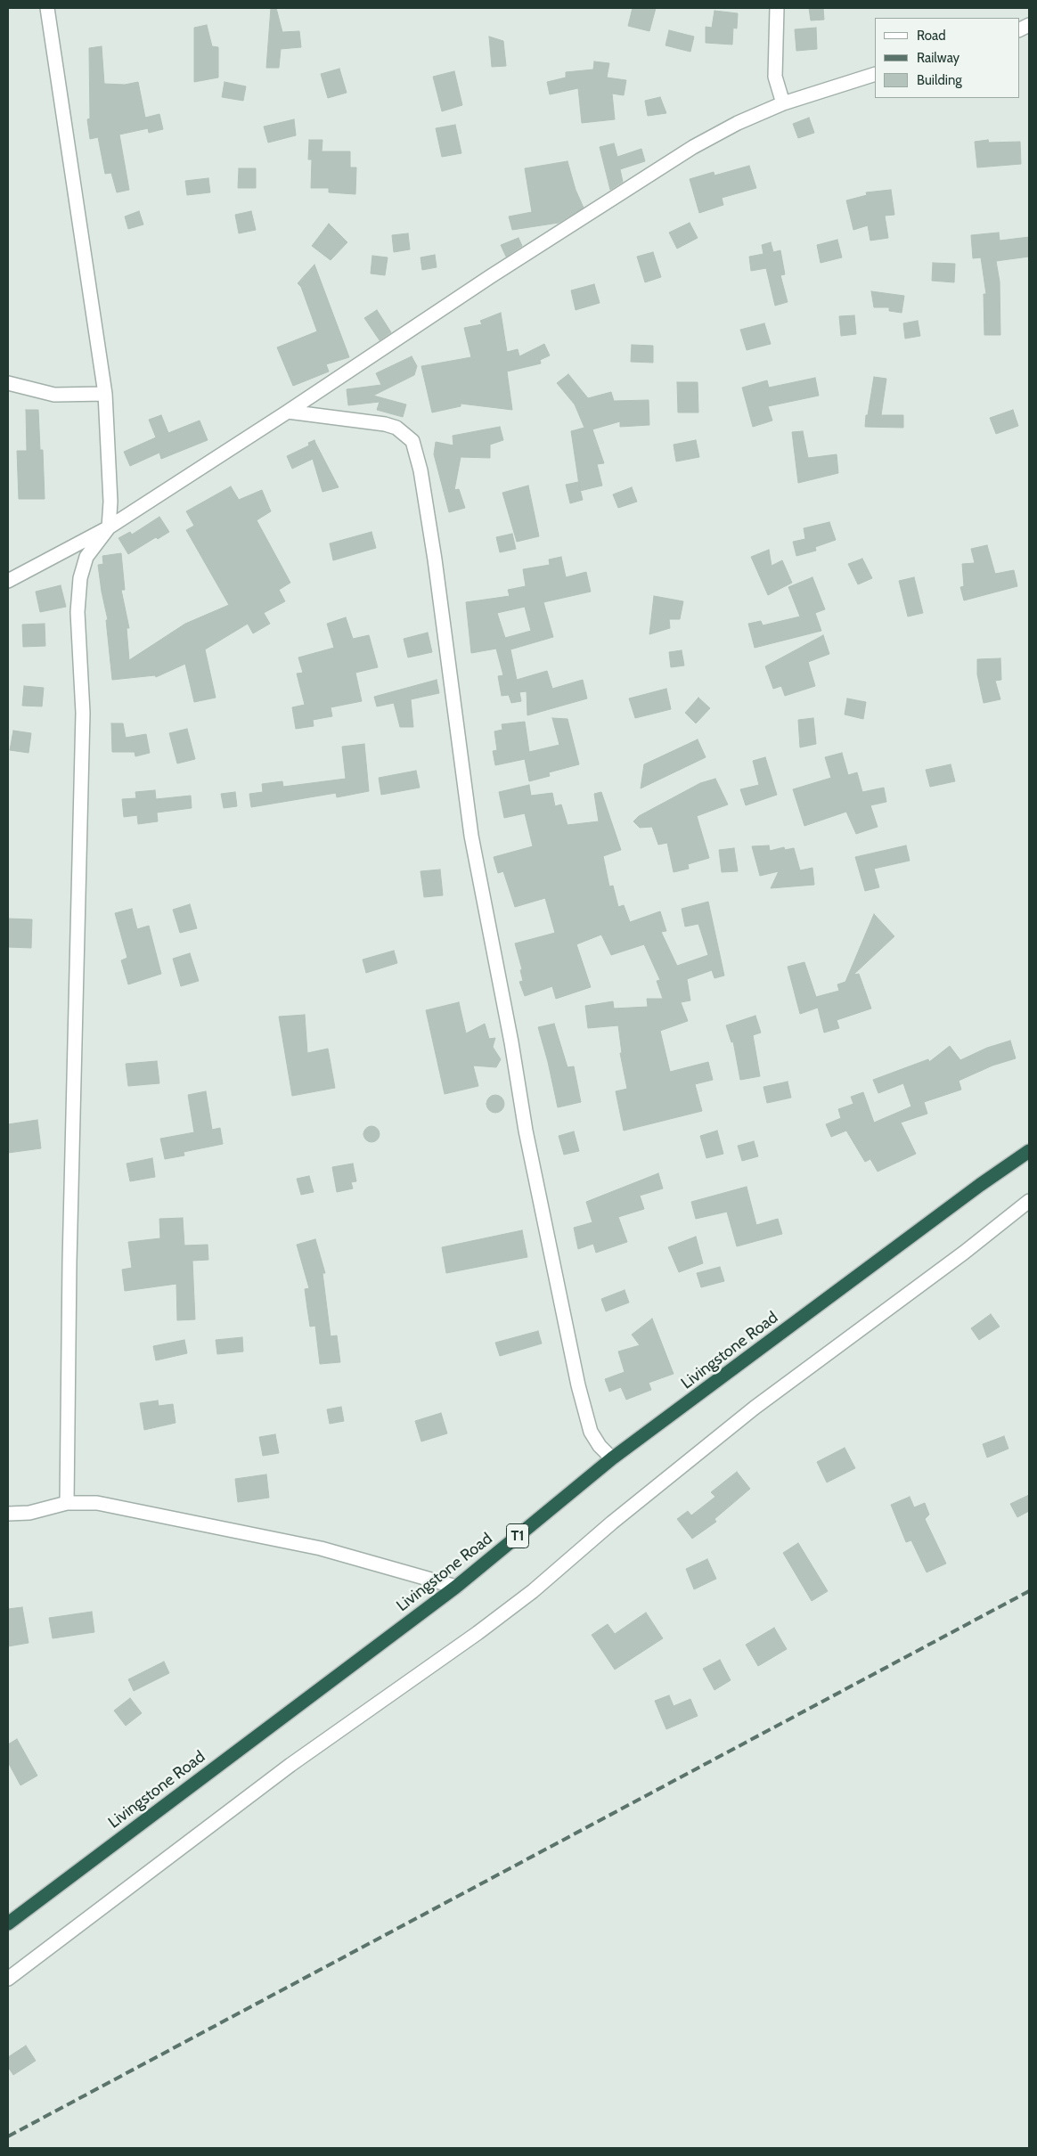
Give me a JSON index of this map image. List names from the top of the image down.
{
  "streets": {
    "highway": ["Livingstone Road", "T1"]
  },
  "legend": ["Road", "Railway", "Building"]
}
